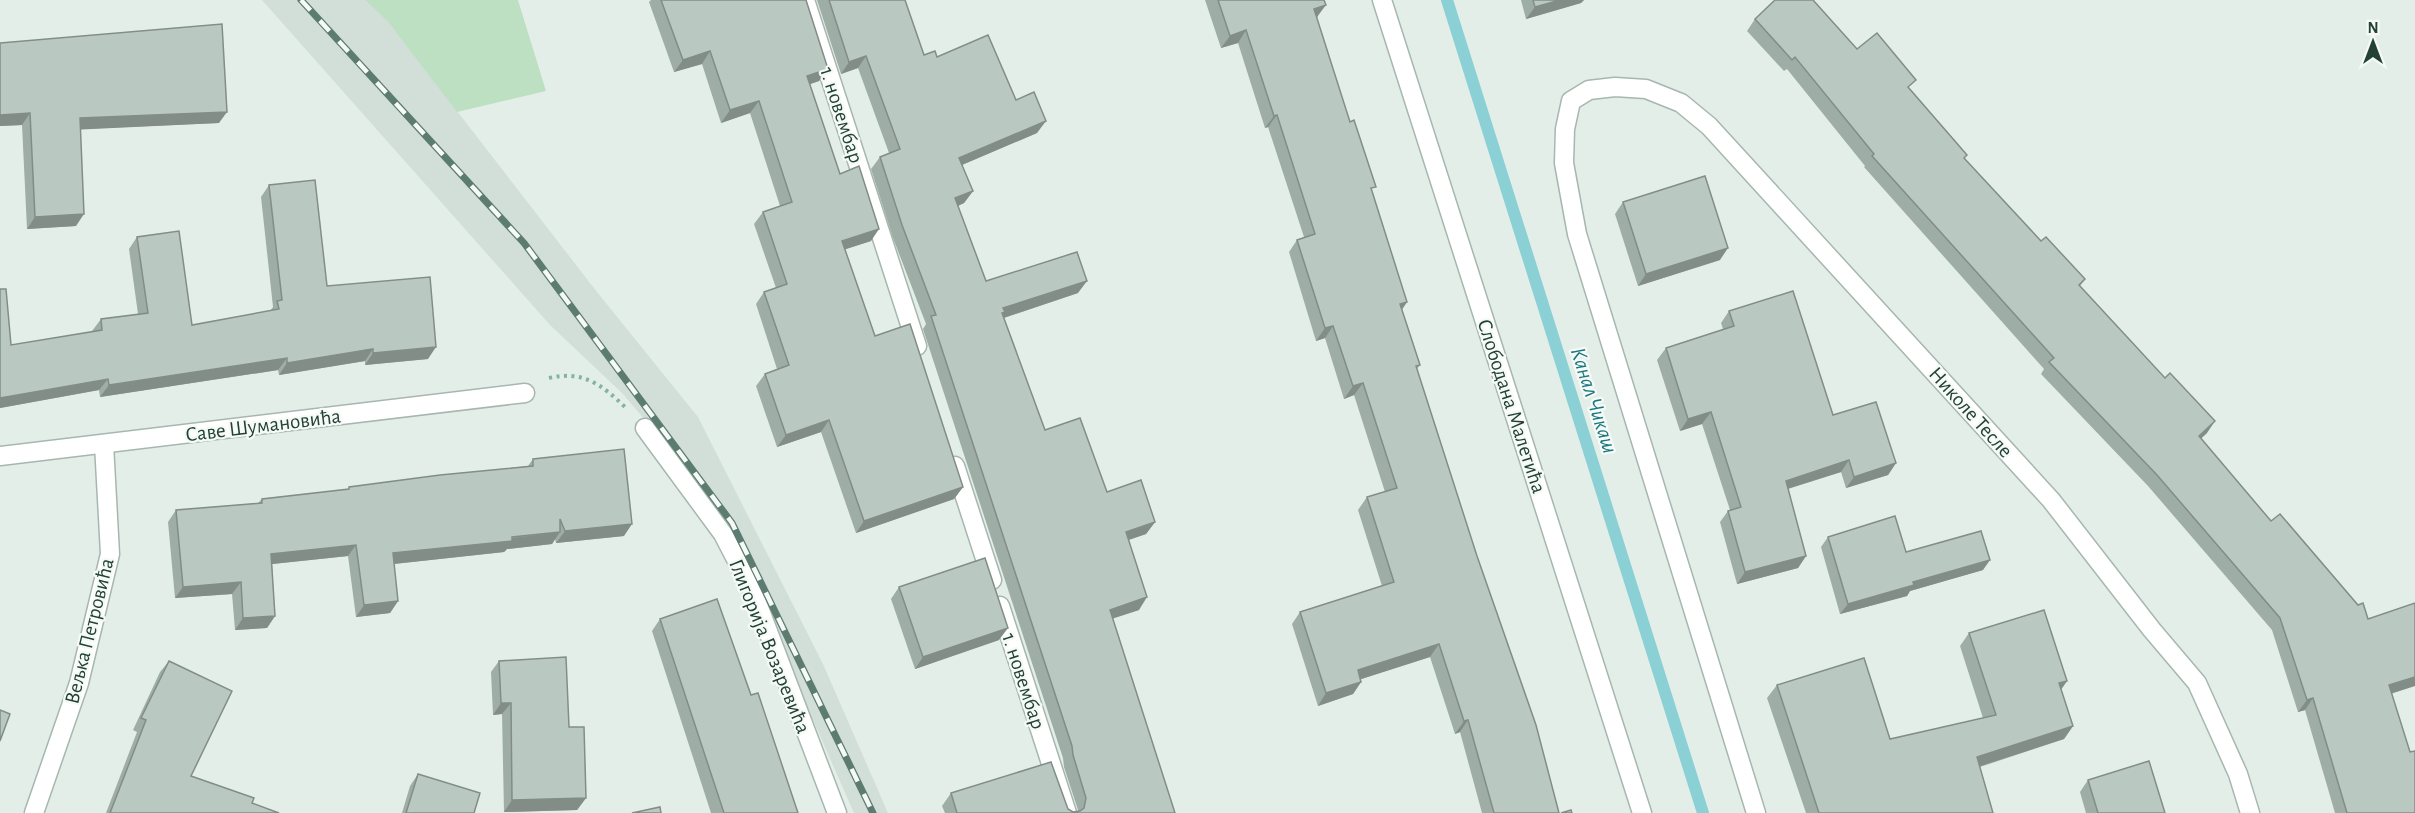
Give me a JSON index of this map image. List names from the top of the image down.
{
  "streets": {
    "street": [
      "1. новембар",
      "Слободана Малетића",
      "Николе Тесле",
      "Саве Шумановића",
      "Вељка Петровића",
      "Глигорија Возаревића"
    ]
  },
  "crossings": [
    ["Саве Шумановића", "Вељка Петровића"]
  ],
  "water": ["Канал Чикаш"],
  "north": "top"
}
